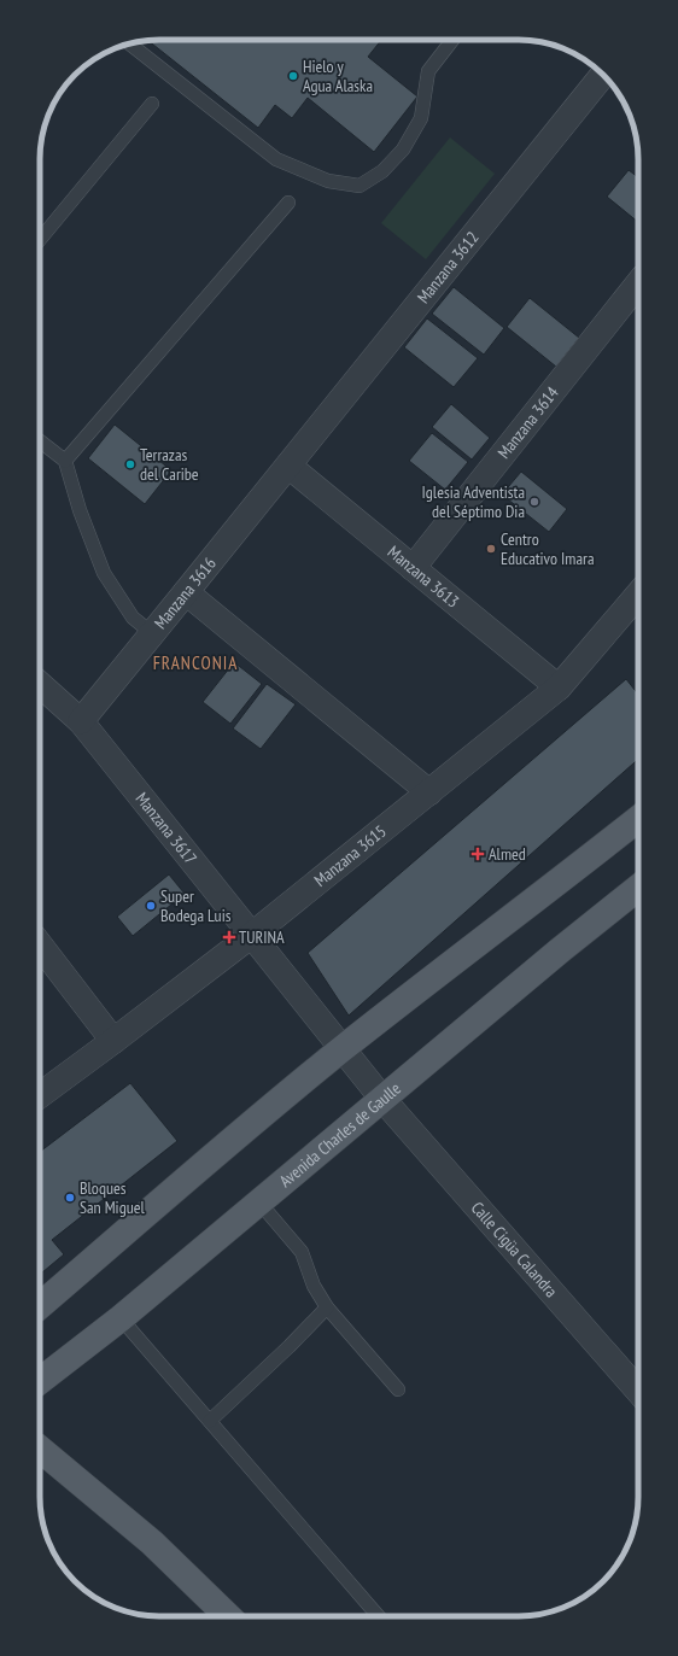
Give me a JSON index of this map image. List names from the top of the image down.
{
  "streets": {
    "main road": ["Avenida Charles de Gaulle"],
    "street": [
      "Manzana 3612",
      "Manzana 3614",
      "Manzana 3613",
      "Manzana 3616",
      "Manzana 3617",
      "Manzana 3615",
      "Calle Cigüa Calandra"
    ]
  },
  "crossings": [
    ["Manzana 3612", "Manzana 3613"],
    ["Manzana 3612", "Manzana 3616"],
    ["Manzana 3614", "Manzana 3613"],
    ["Manzana 3613", "Manzana 3616"],
    ["Manzana 3613", "Manzana 3615"],
    ["Manzana 3616", "Manzana 3617"],
    ["Manzana 3617", "Manzana 3615"],
    ["Manzana 3617", "Avenida Charles de Gaulle"],
    ["Manzana 3617", "Calle Cigüa Calandra"],
    ["Avenida Charles de Gaulle", "Calle Cigüa Calandra"]
  ],
  "districts": ["FRANCONIA"],
  "places": {
    "other": [
      "Hielo y Agua Alaska",
      "Terrazas del Caribe",
      "Iglesia Adventista del Séptimo Dia",
      "Centro Educativo Imara",
      "Super Bodega Luis",
      "Bloques San Miguel"
    ],
    "health": ["Almed", "TURINA"]
  }
}
